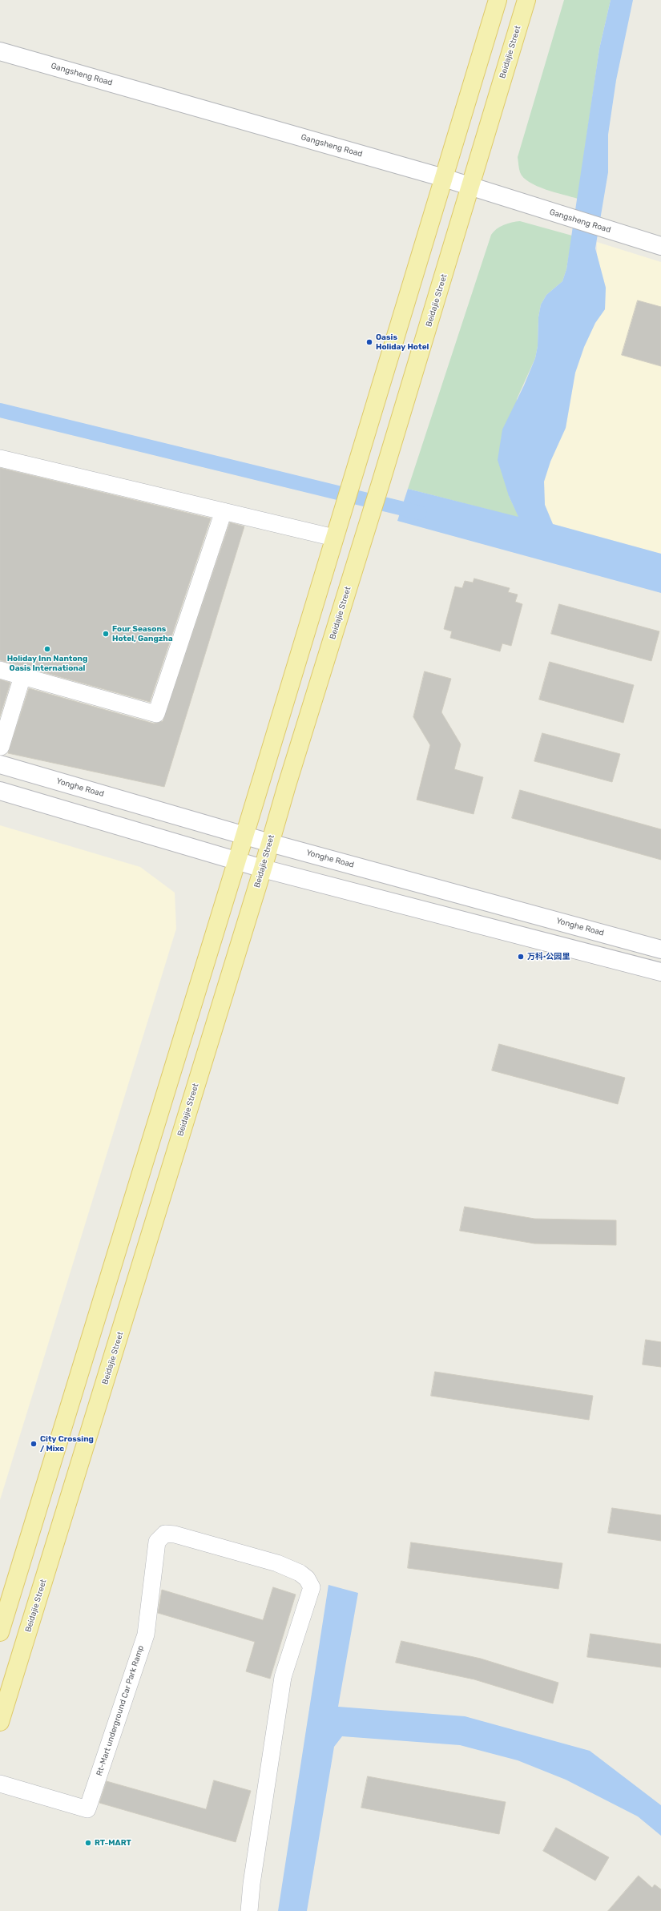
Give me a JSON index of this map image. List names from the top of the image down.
{
  "streets": {
    "main road": ["Beidajie Street", "Gangsheng Road", "Yonghe Road"],
    "street": ["Rt-Mart underground Car Park Ramp"]
  },
  "crossings": [
    ["Beidajie Street", "Gangsheng Road"],
    ["Beidajie Street", "Yonghe Road"]
  ],
  "places": [
    "Oasis Holiday Hotel",
    "Four Seasons Hotel, Gangzha",
    "Holiday Inn Nantong Oasis International",
    "万科·公园里",
    "City Crossing / Mixc",
    "RT-MART"
  ]
}
